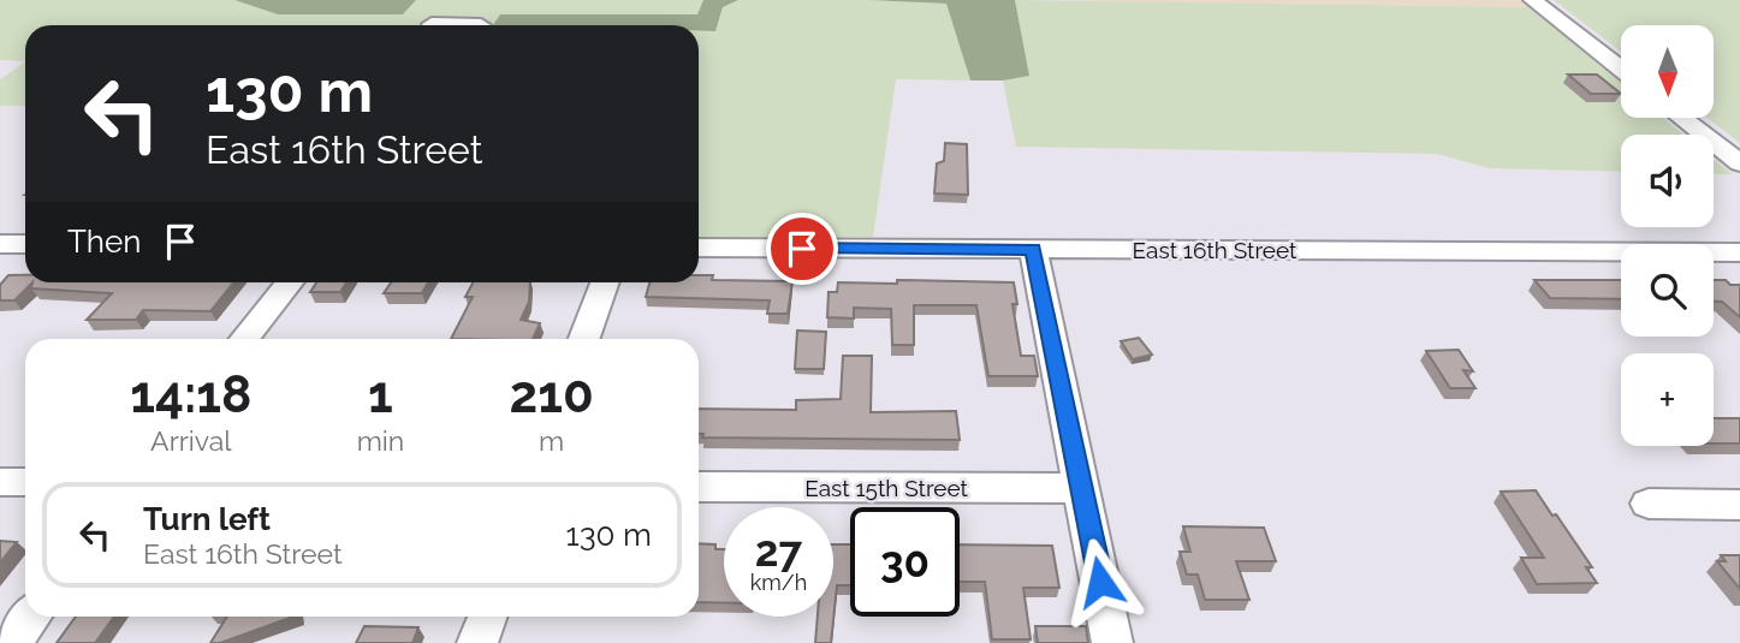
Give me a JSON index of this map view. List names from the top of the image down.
{
  "streets": {
    "street": ["East 16th Street", "East 15th Street"]
  },
  "north": "bottom",
  "page": {
    "map_buttons": "+",
    "turn": ["130 m", "East 16th Street"],
    "then": "Then",
    "eta": [
      "14:18",
      "Arrival",
      "1",
      "min",
      "210",
      "m"
    ],
    "list": [
      {
        "name": "Turn left",
        "note": "East 16th Street",
        "value": "130 m"
      }
    ],
    "speed": "27 km/h",
    "limit": "30"
  }
}
